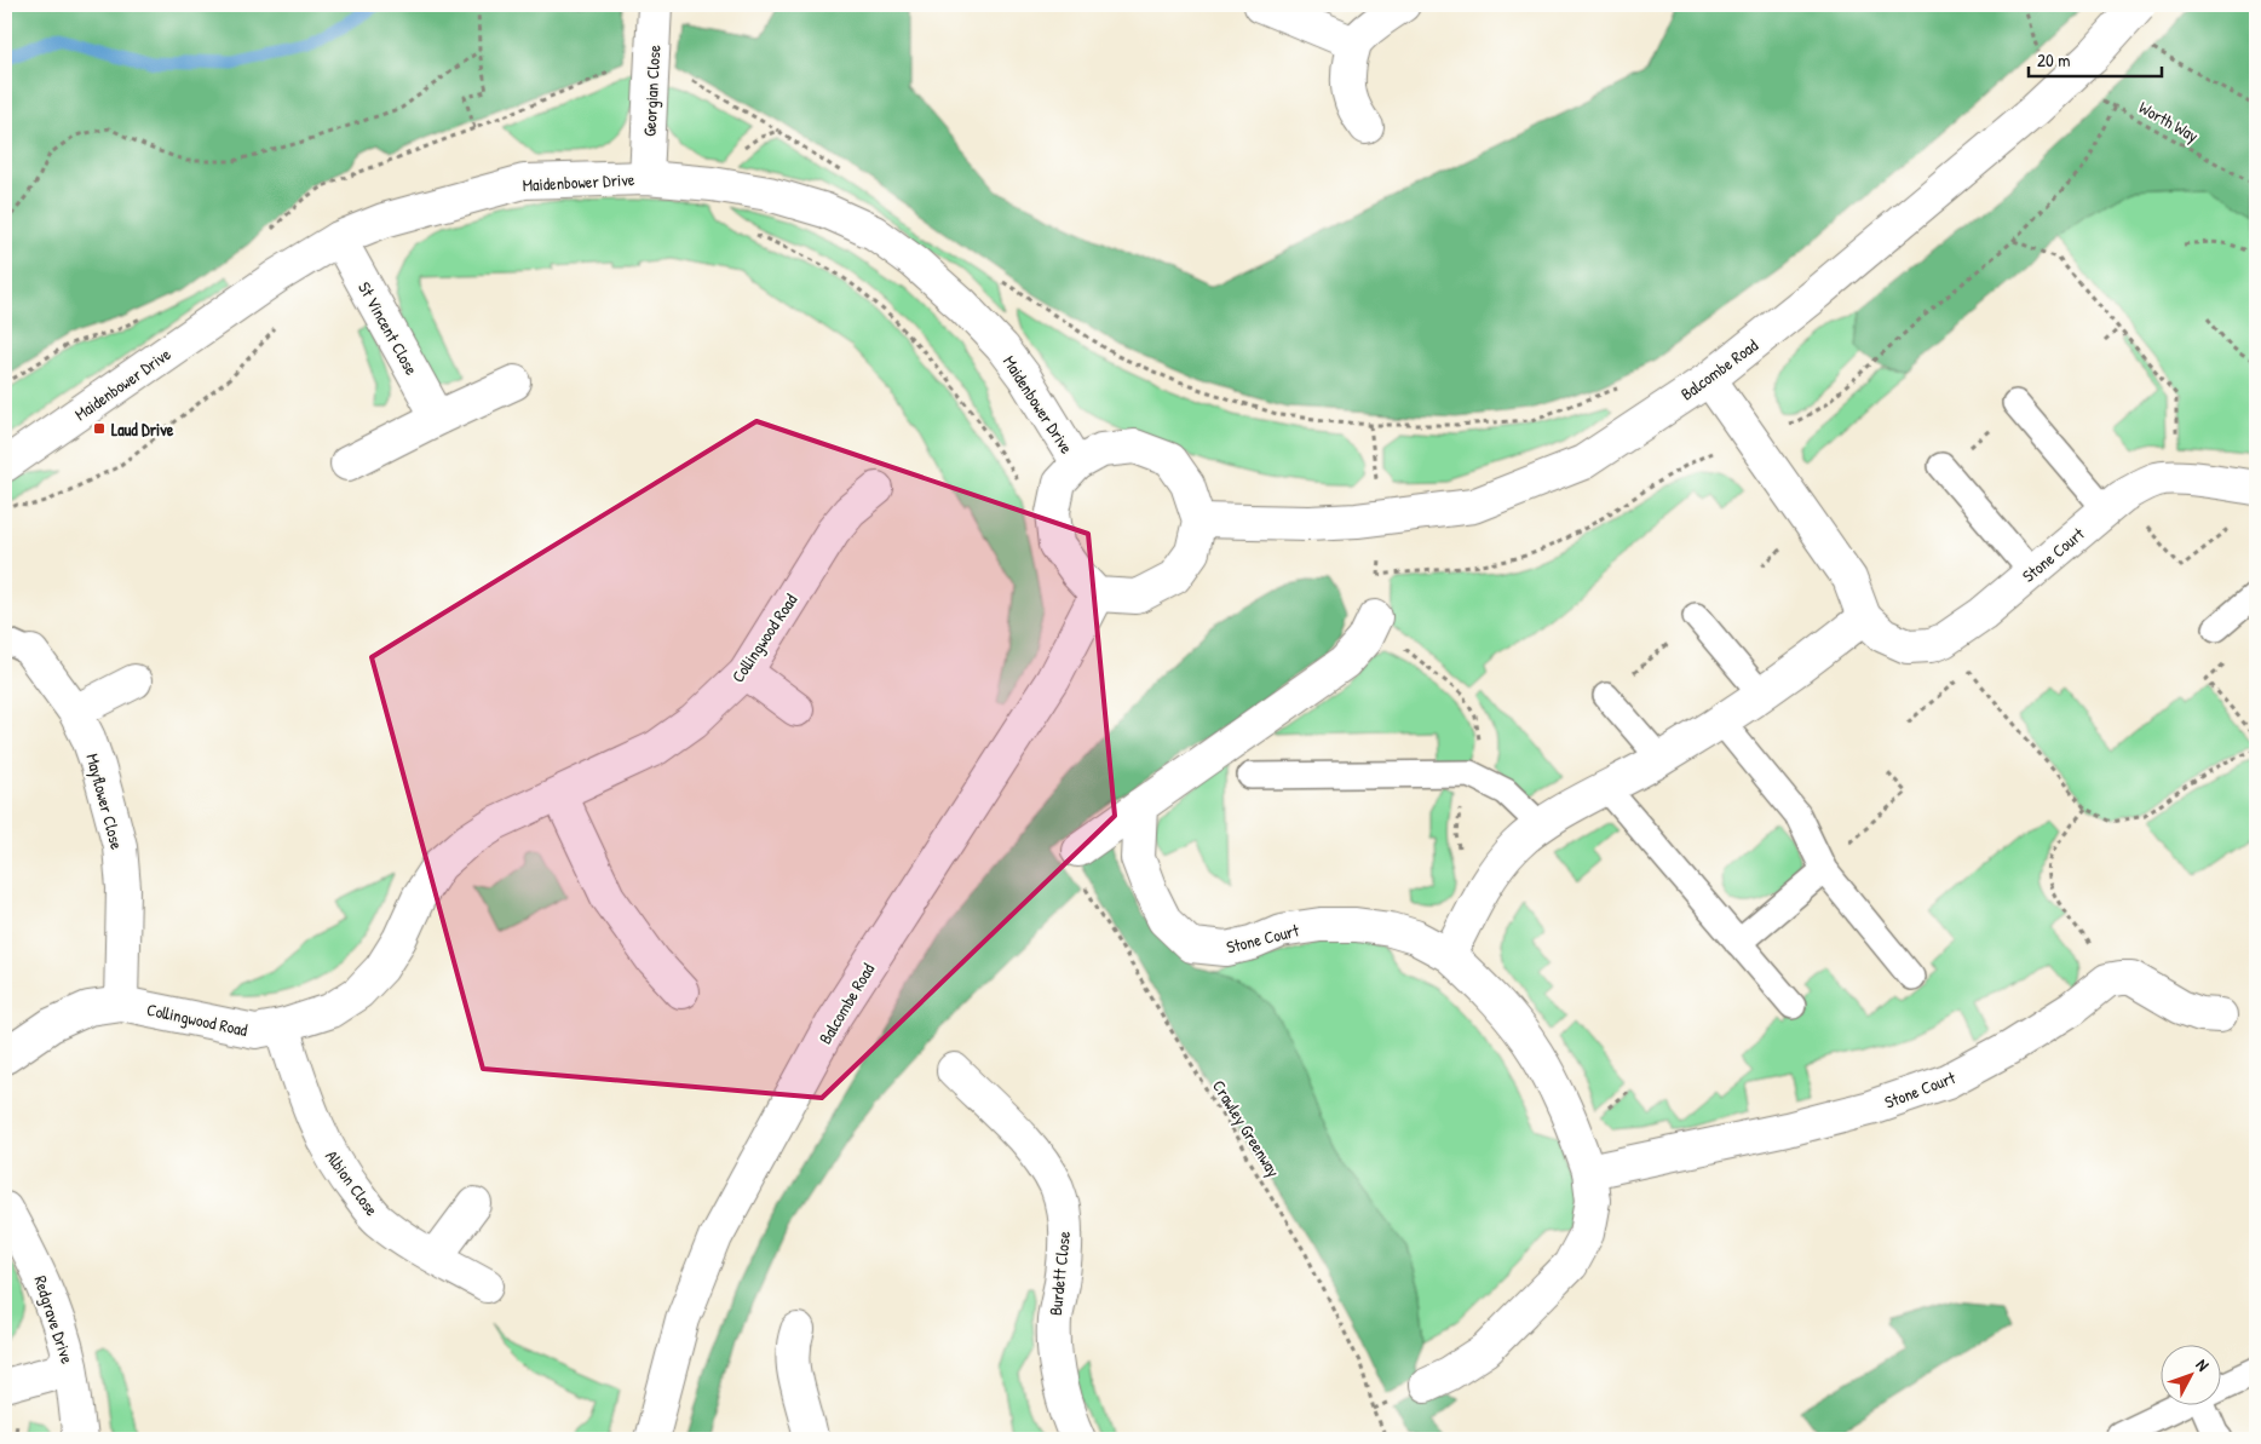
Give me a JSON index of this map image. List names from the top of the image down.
{
  "streets": {
    "street": [
      "Georgian Close",
      "Maidenbower Drive",
      "St Vincent Close",
      "Balcombe Road",
      "Stone Court",
      "Collingwood Road",
      "Mayflower Close",
      "Albion Close",
      "Burdett Close",
      "Redgrave Drive"
    ],
    "path": ["Worth Way", "Crawley Greenway"]
  },
  "crossings": [
    ["Georgian Close", "Maidenbower Drive"],
    ["Worth Way", "Balcombe Road"],
    ["Maidenbower Drive", "St Vincent Close"],
    ["Maidenbower Drive", "Balcombe Road"],
    ["Balcombe Road", "Stone Court"],
    ["Collingwood Road", "Mayflower Close"],
    ["Collingwood Road", "Albion Close"]
  ],
  "places": {
    "transit": ["Laud Drive"]
  },
  "scale_bar": "20 m",
  "north": "top right"
}
